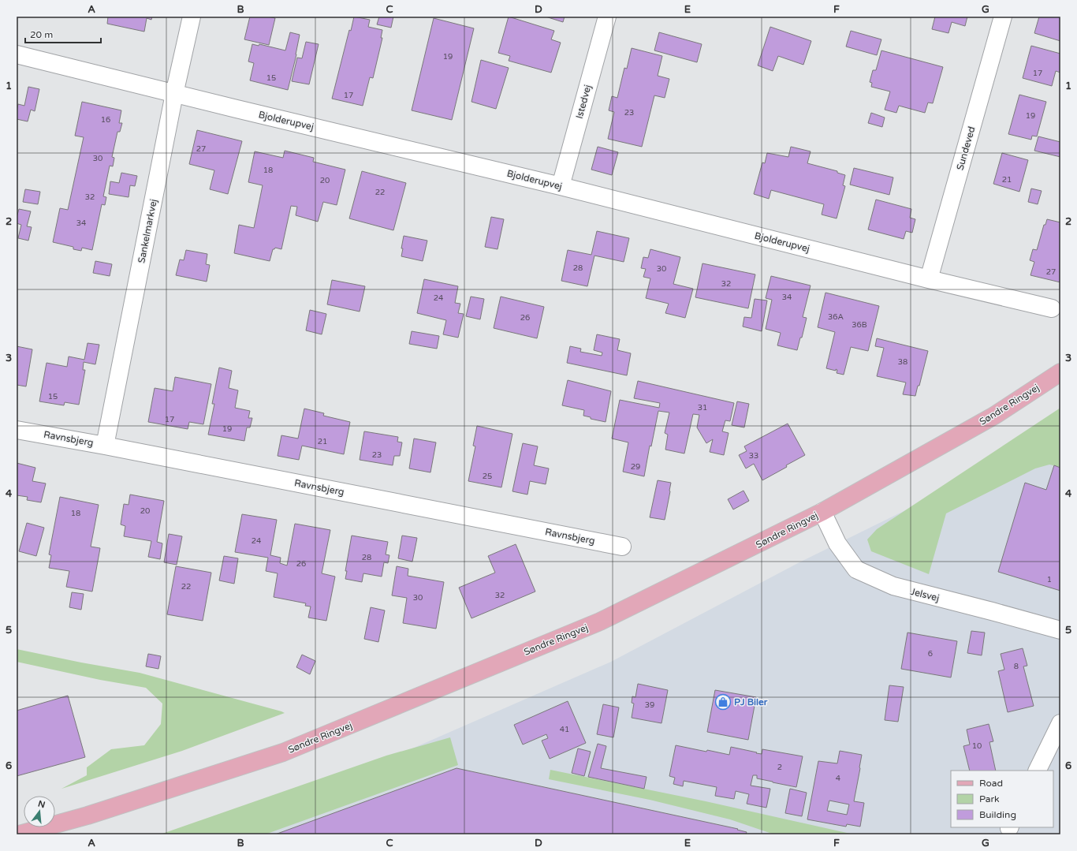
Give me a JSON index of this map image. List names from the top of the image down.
{
  "streets": {
    "main road": ["Søndre Ringvej"],
    "street": [
      "Istedvej",
      "Bjolderupvej",
      "Sundeved",
      "Sankelmarkvej",
      "Ravnsbjerg",
      "Jelsvej"
    ]
  },
  "crossings": [
    ["Istedvej", "Bjolderupvej"],
    ["Bjolderupvej", "Sundeved"],
    ["Bjolderupvej", "Sankelmarkvej"],
    ["Sankelmarkvej", "Ravnsbjerg"],
    ["Søndre Ringvej", "Jelsvej"]
  ],
  "places": {
    "shop": ["PJ Biler"]
  },
  "house_numbers": [
    "19",
    "17",
    "15",
    "17",
    "23",
    "19",
    "16",
    "27",
    "30",
    "18",
    "21",
    "20",
    "22",
    "32",
    "34",
    "28",
    "30",
    "27",
    "32",
    "34",
    "24",
    "36A",
    "26",
    "36B",
    "38",
    "15",
    "31",
    "17",
    "19",
    "21",
    "23",
    "33",
    "29",
    "25",
    "20",
    "18",
    "24",
    "28",
    "26",
    "1",
    "22",
    "32",
    "30",
    "6",
    "8",
    "39",
    "41",
    "10",
    "2",
    "4"
  ],
  "legend": ["Road", "Park", "Building"],
  "scale_bar": "20 m",
  "north": "top",
  "grid": {
    "columns": [
      "A",
      "B",
      "C",
      "D",
      "E",
      "F",
      "G"
    ],
    "rows": [
      "1",
      "2",
      "3",
      "4",
      "5",
      "6"
    ]
  }
}
